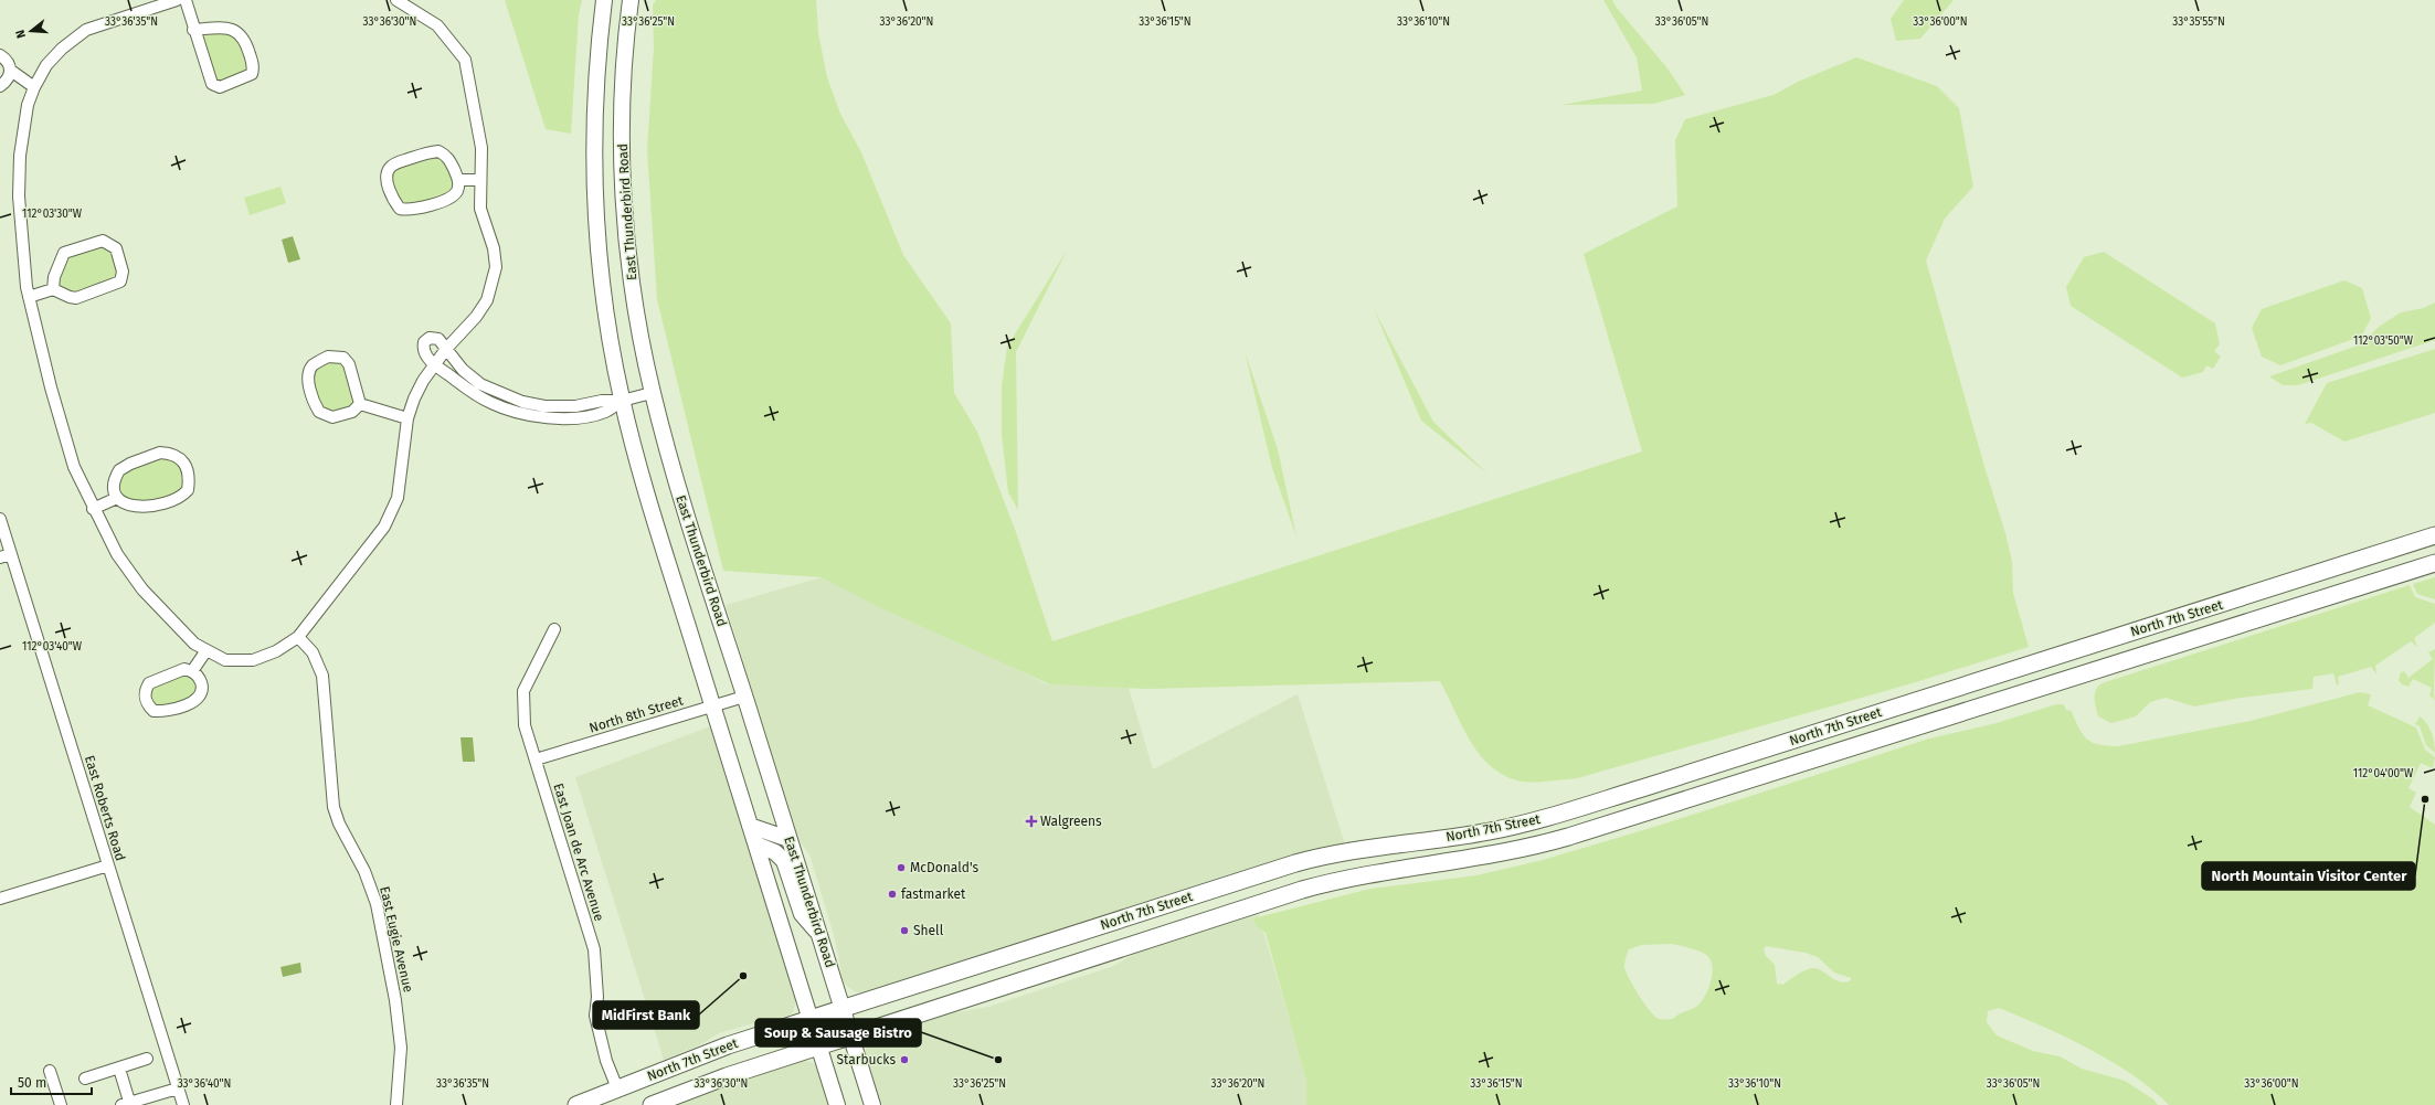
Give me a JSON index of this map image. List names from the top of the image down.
{
  "streets": {
    "main road": ["East Thunderbird Road", "North 7th Street"],
    "street": [
      "North 8th Street",
      "East Roberts Road",
      "East Joan de Arc Avenue",
      "East Eugie Avenue"
    ]
  },
  "crossings": [
    ["East Thunderbird Road", "North 7th Street"],
    ["East Thunderbird Road", "North 8th Street"],
    ["North 7th Street", "East Joan de Arc Avenue"],
    ["North 8th Street", "East Joan de Arc Avenue"]
  ],
  "places": {
    "other": [
      "North Mountain Visitor Center",
      "McDonald's",
      "fastmarket",
      "Shell",
      "MidFirst Bank",
      "Starbucks",
      "Soup & Sausage Bistro"
    ],
    "health": ["Walgreens"]
  },
  "scale_bar": "50 m",
  "north": "left",
  "coordinates": [
    "33°36'35\"N",
    "33°36'30\"N",
    "33°36'25\"N",
    "33°36'20\"N",
    "33°36'15\"N",
    "33°36'10\"N",
    "33°36'05\"N",
    "33°36'00\"N",
    "33°35'55\"N",
    "112°03'30\"W",
    "112°03'50\"W",
    "112°03'40\"W",
    "112°04'00\"W",
    "33°36'40\"N"
  ]
}
